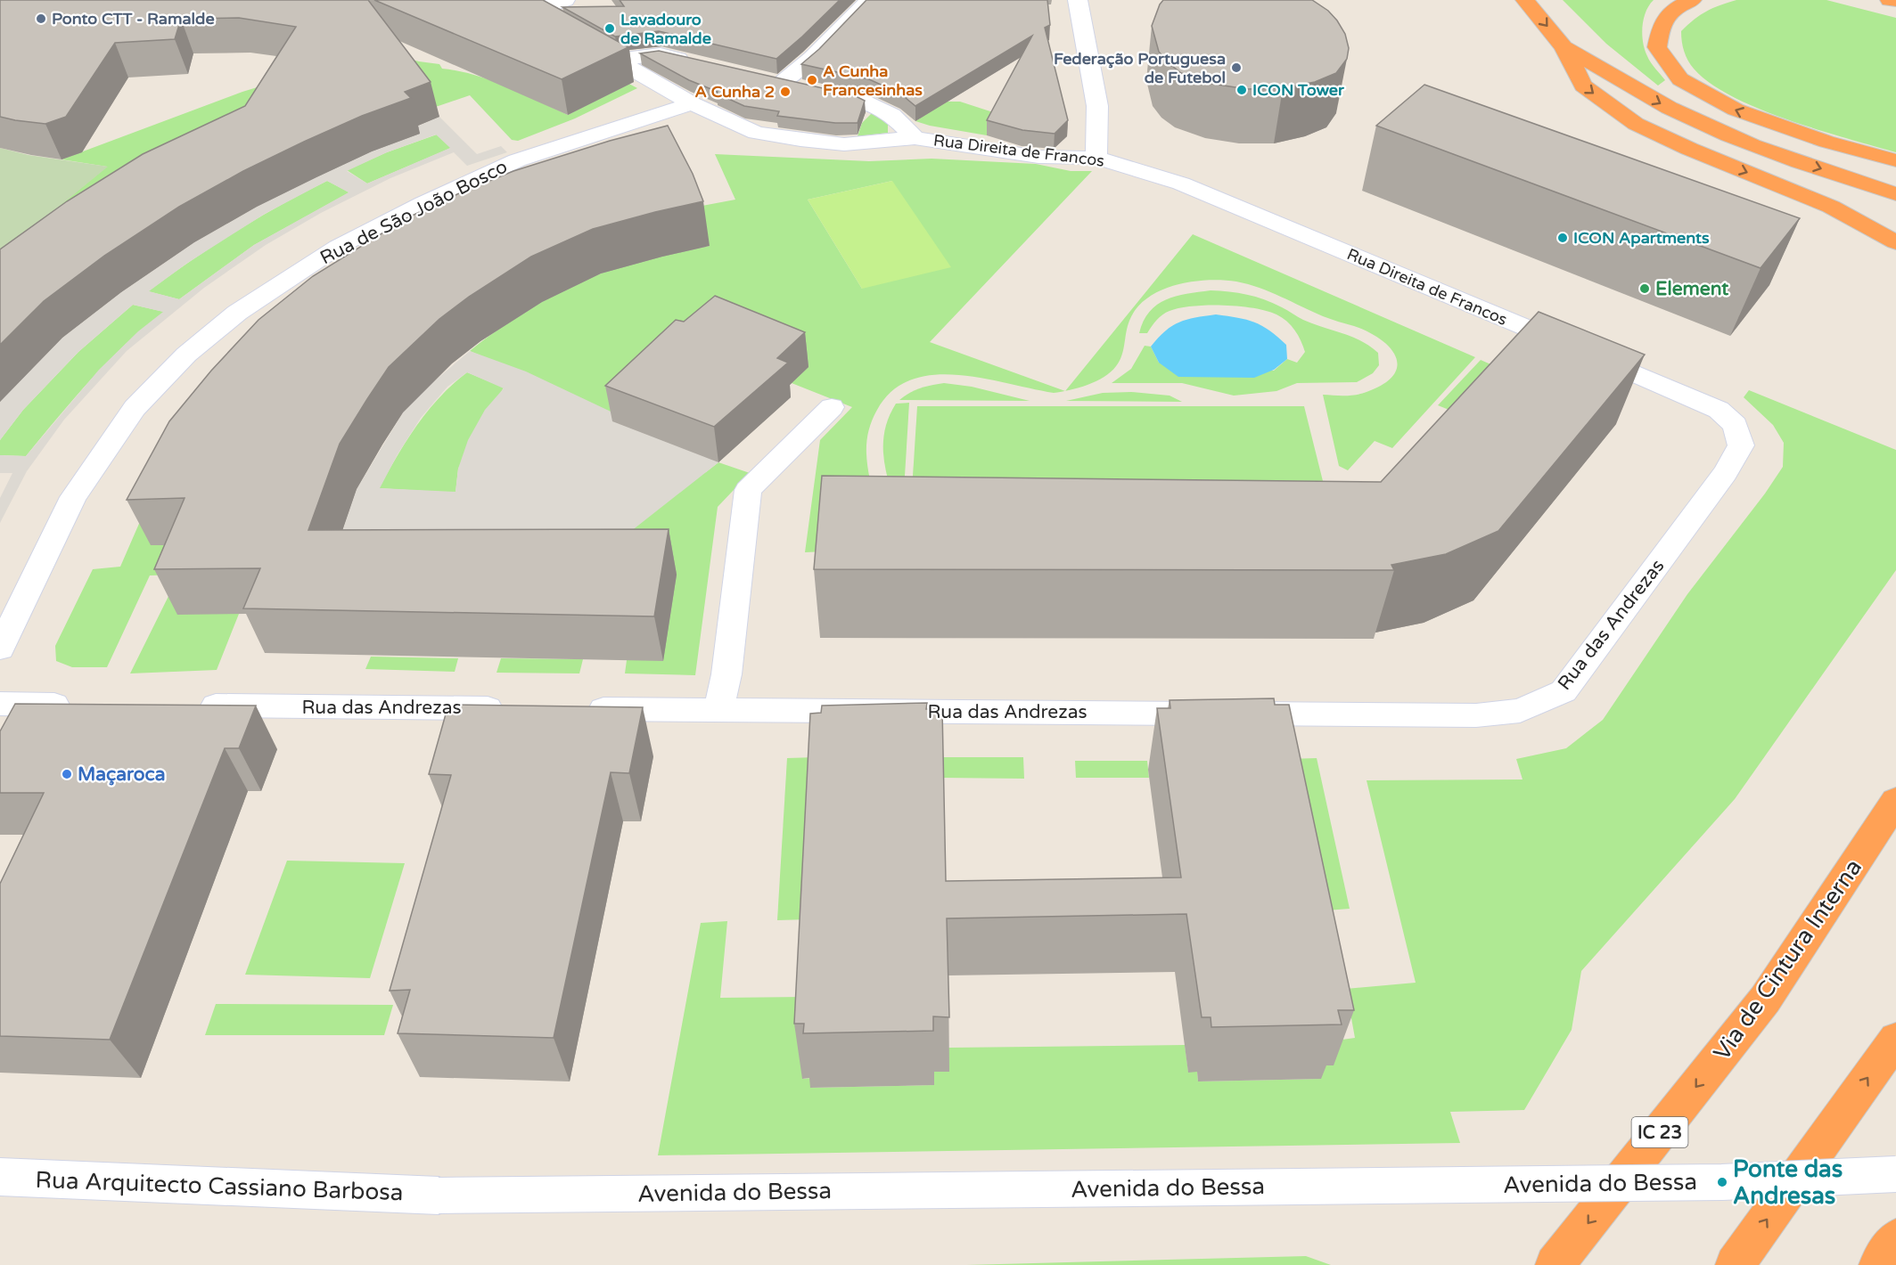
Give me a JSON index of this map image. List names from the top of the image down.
{
  "streets": {
    "highway": ["Via de Cintura Interna", "IC 23"],
    "street": [
      "Rua Direita de Francos",
      "Rua de São João Bosco",
      "Rua das Andrezas",
      "Avenida do Bessa",
      "Rua Arquitecto Cassiano Barbosa"
    ]
  },
  "crossings": [
    ["Rua Direita de Francos", "Rua de São João Bosco"],
    ["Rua Direita de Francos", "Rua das Andrezas"],
    ["Avenida do Bessa", "Rua Arquitecto Cassiano Barbosa"]
  ],
  "places": [
    "Ponto CTT - Ramalde",
    "Lavadouro de Ramalde",
    "Federação Portuguesa de Futebol",
    "A Cunha Francesinhas",
    "ICON Tower",
    "A Cunha 2",
    "ICON Apartments",
    "Element",
    "Maçaroca",
    "Ponte das Andresas"
  ]
}
